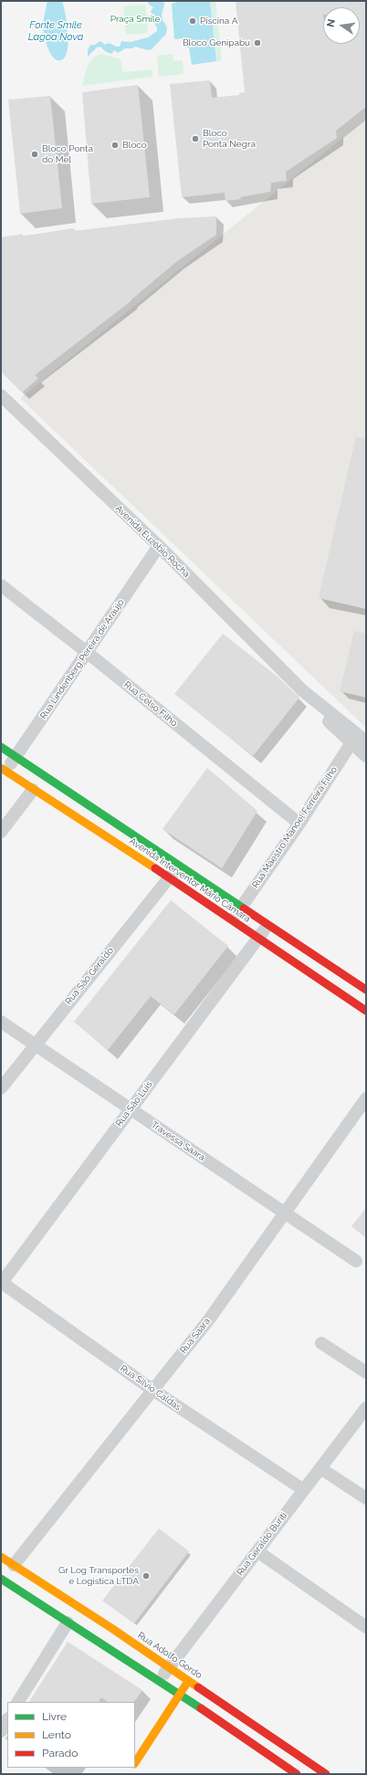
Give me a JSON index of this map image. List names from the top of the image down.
{
  "streets": {
    "main road": ["Avenida Interventor Mário Câmara", "Rua Adolfo Gordo"],
    "street": [
      "Avenida Euzébio Rocha",
      "Rua Lindenberg Pereira de Araújo",
      "Rua Celso Filho",
      "Rua Maestro Manoel Ferreira Filho",
      "Rua São Geraldo",
      "Rua São Luís",
      "Travessa Saara",
      "Rua Saara",
      "Rua Silvio Caldas",
      "Rua Geraldo Buriti"
    ]
  },
  "crossings": [
    ["Avenida Euzébio Rocha", "Rua Lindenberg Pereira de Araújo"],
    ["Avenida Euzébio Rocha", "Rua Maestro Manoel Ferreira Filho"],
    ["Rua Lindenberg Pereira de Araújo", "Rua Celso Filho"],
    ["Rua Lindenberg Pereira de Araújo", "Avenida Interventor Mário Câmara"],
    ["Rua Celso Filho", "Rua Maestro Manoel Ferreira Filho"],
    ["Rua Maestro Manoel Ferreira Filho", "Avenida Interventor Mário Câmara"],
    ["Avenida Interventor Mário Câmara", "Rua São Geraldo"],
    ["Avenida Interventor Mário Câmara", "Rua São Luís"],
    ["Rua São Geraldo", "Travessa Saara"],
    ["Rua São Luís", "Travessa Saara"],
    ["Rua São Luís", "Rua Silvio Caldas"],
    ["Travessa Saara", "Rua Saara"],
    ["Rua Saara", "Rua Silvio Caldas"],
    ["Rua Saara", "Rua Adolfo Gordo"],
    ["Rua Silvio Caldas", "Rua Geraldo Buriti"],
    ["Rua Geraldo Buriti", "Rua Adolfo Gordo"]
  ],
  "water": ["Fonte Smile Lagoa Nova"],
  "parks": ["Praça Smile"],
  "places": [
    "Piscina A",
    "Bloco Genipabu",
    "Bloco Ponta Negra",
    "Bloco",
    "Bloco Ponta do Mel",
    "Gr Log Transportes e Logistica LTDA"
  ],
  "legend": ["Livre", "Lento", "Parado"],
  "north": "left"
}
